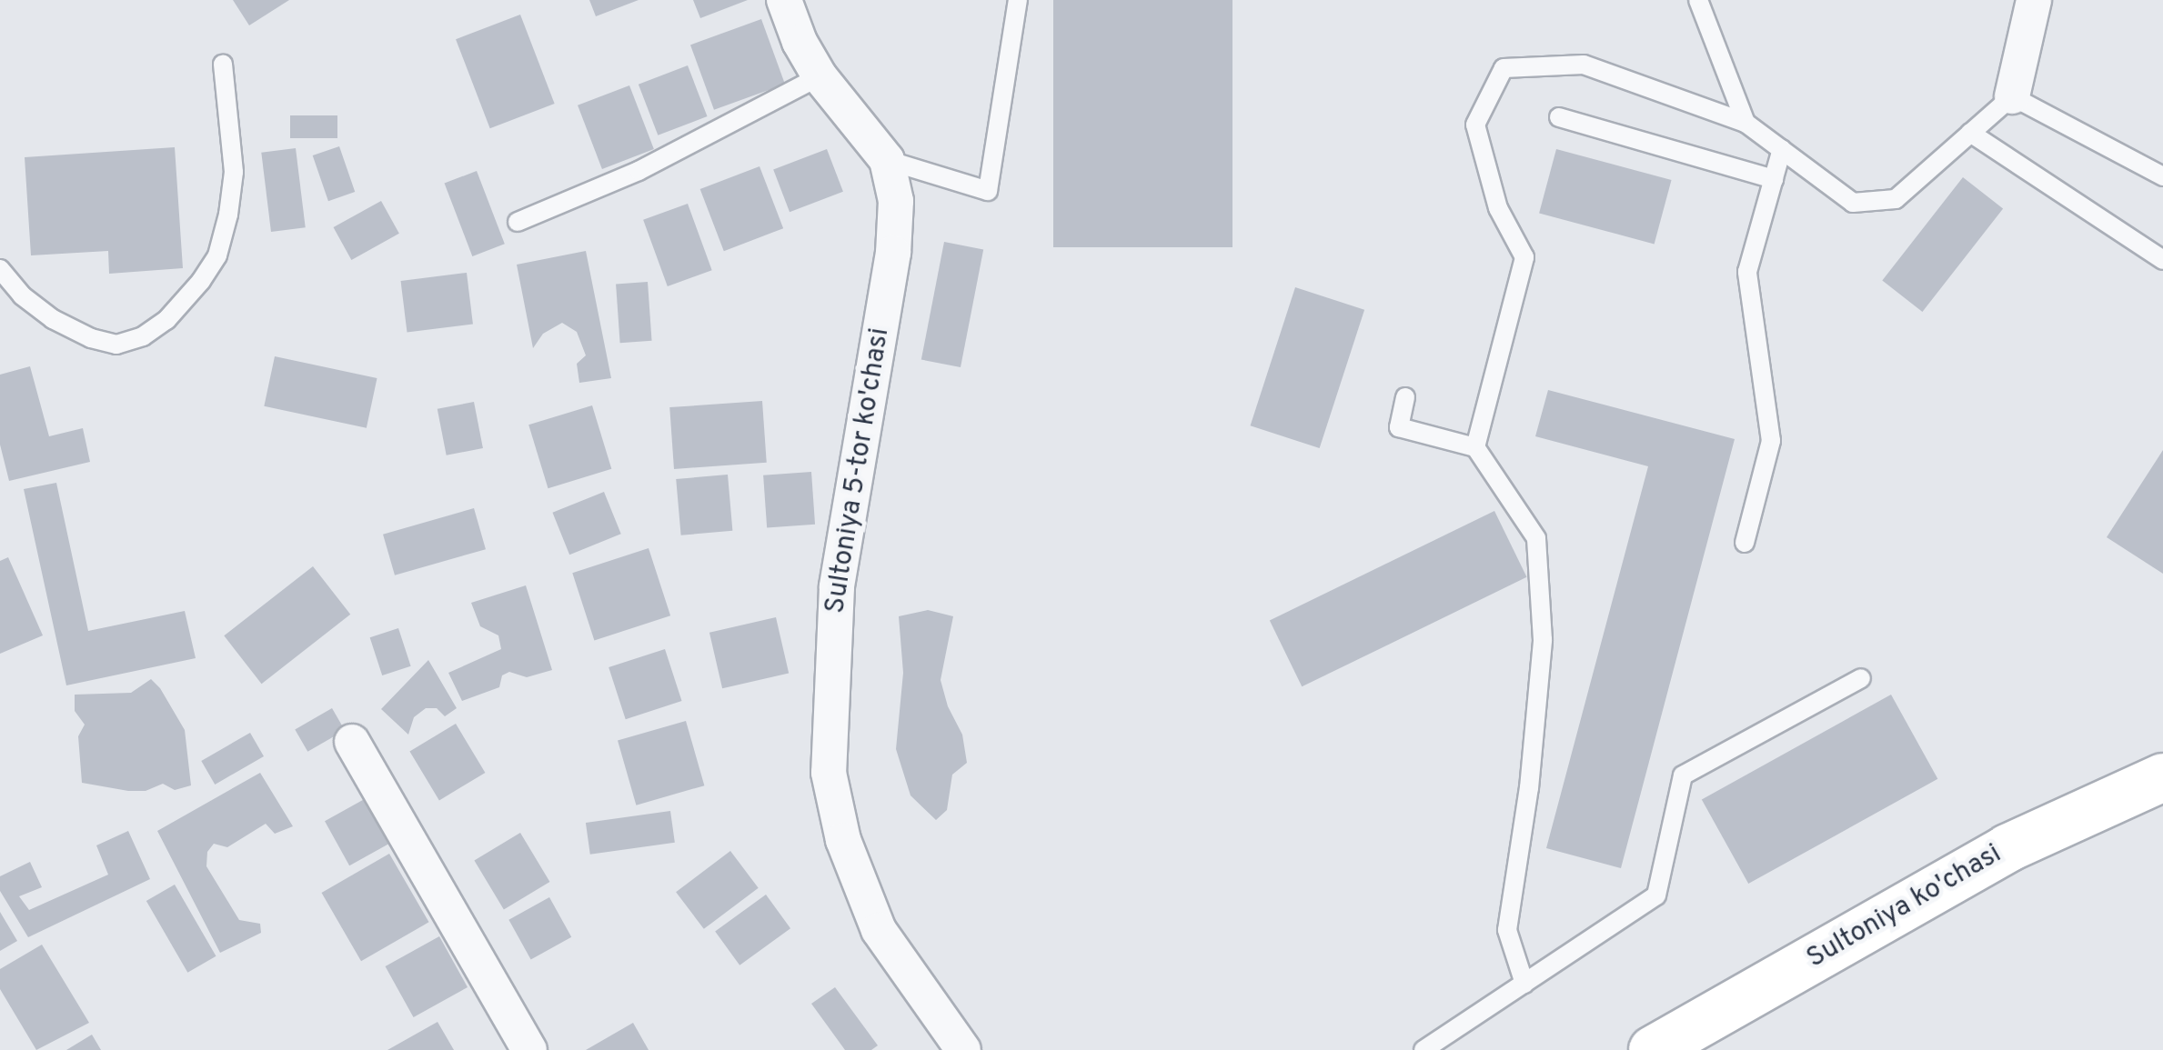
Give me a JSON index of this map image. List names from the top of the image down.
{
  "streets": {
    "street": ["Sultoniya 5-tor ko'chasi", "Sultoniya ko'chasi"]
  }
}
